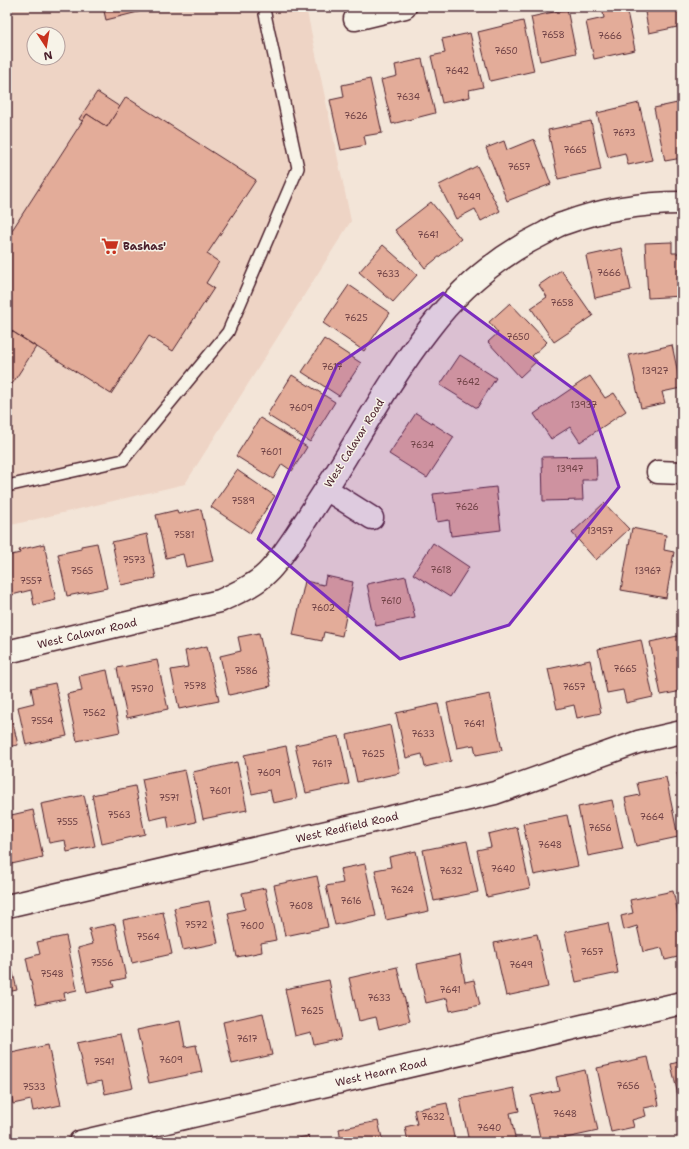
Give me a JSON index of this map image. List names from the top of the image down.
{
  "streets": {
    "street": ["West Calavar Road", "West Redfield Road", "West Hearn Road"]
  },
  "places": {
    "supermarket": ["Bashas'"]
  },
  "house_numbers": [
    "7658",
    "7666",
    "7650",
    "7642",
    "7634",
    "7626",
    "7673",
    "7665",
    "7657",
    "7649",
    "7641",
    "7666",
    "7633",
    "7658",
    "7625",
    "7650",
    "7617",
    "13927",
    "7642",
    "13937",
    "7609",
    "7634",
    "7601",
    "13947",
    "7589",
    "7626",
    "13957",
    "7581",
    "7573",
    "7618",
    "7565",
    "13967",
    "7557",
    "7610",
    "7602",
    "7665",
    "7586",
    "7578",
    "7657",
    "7570",
    "7562",
    "7554",
    "7641",
    "7633",
    "7625",
    "7617",
    "7609",
    "7601",
    "7571",
    "7563",
    "7664",
    "7555",
    "7656",
    "7648",
    "7640",
    "7632",
    "7624",
    "7616",
    "7608",
    "7572",
    "7600",
    "7564",
    "7657",
    "7556",
    "7649",
    "7548",
    "7641",
    "7633",
    "7625",
    "7617",
    "7609",
    "7541",
    "7656",
    "7533",
    "7648",
    "7632",
    "7640"
  ],
  "north": "bottom"
}
